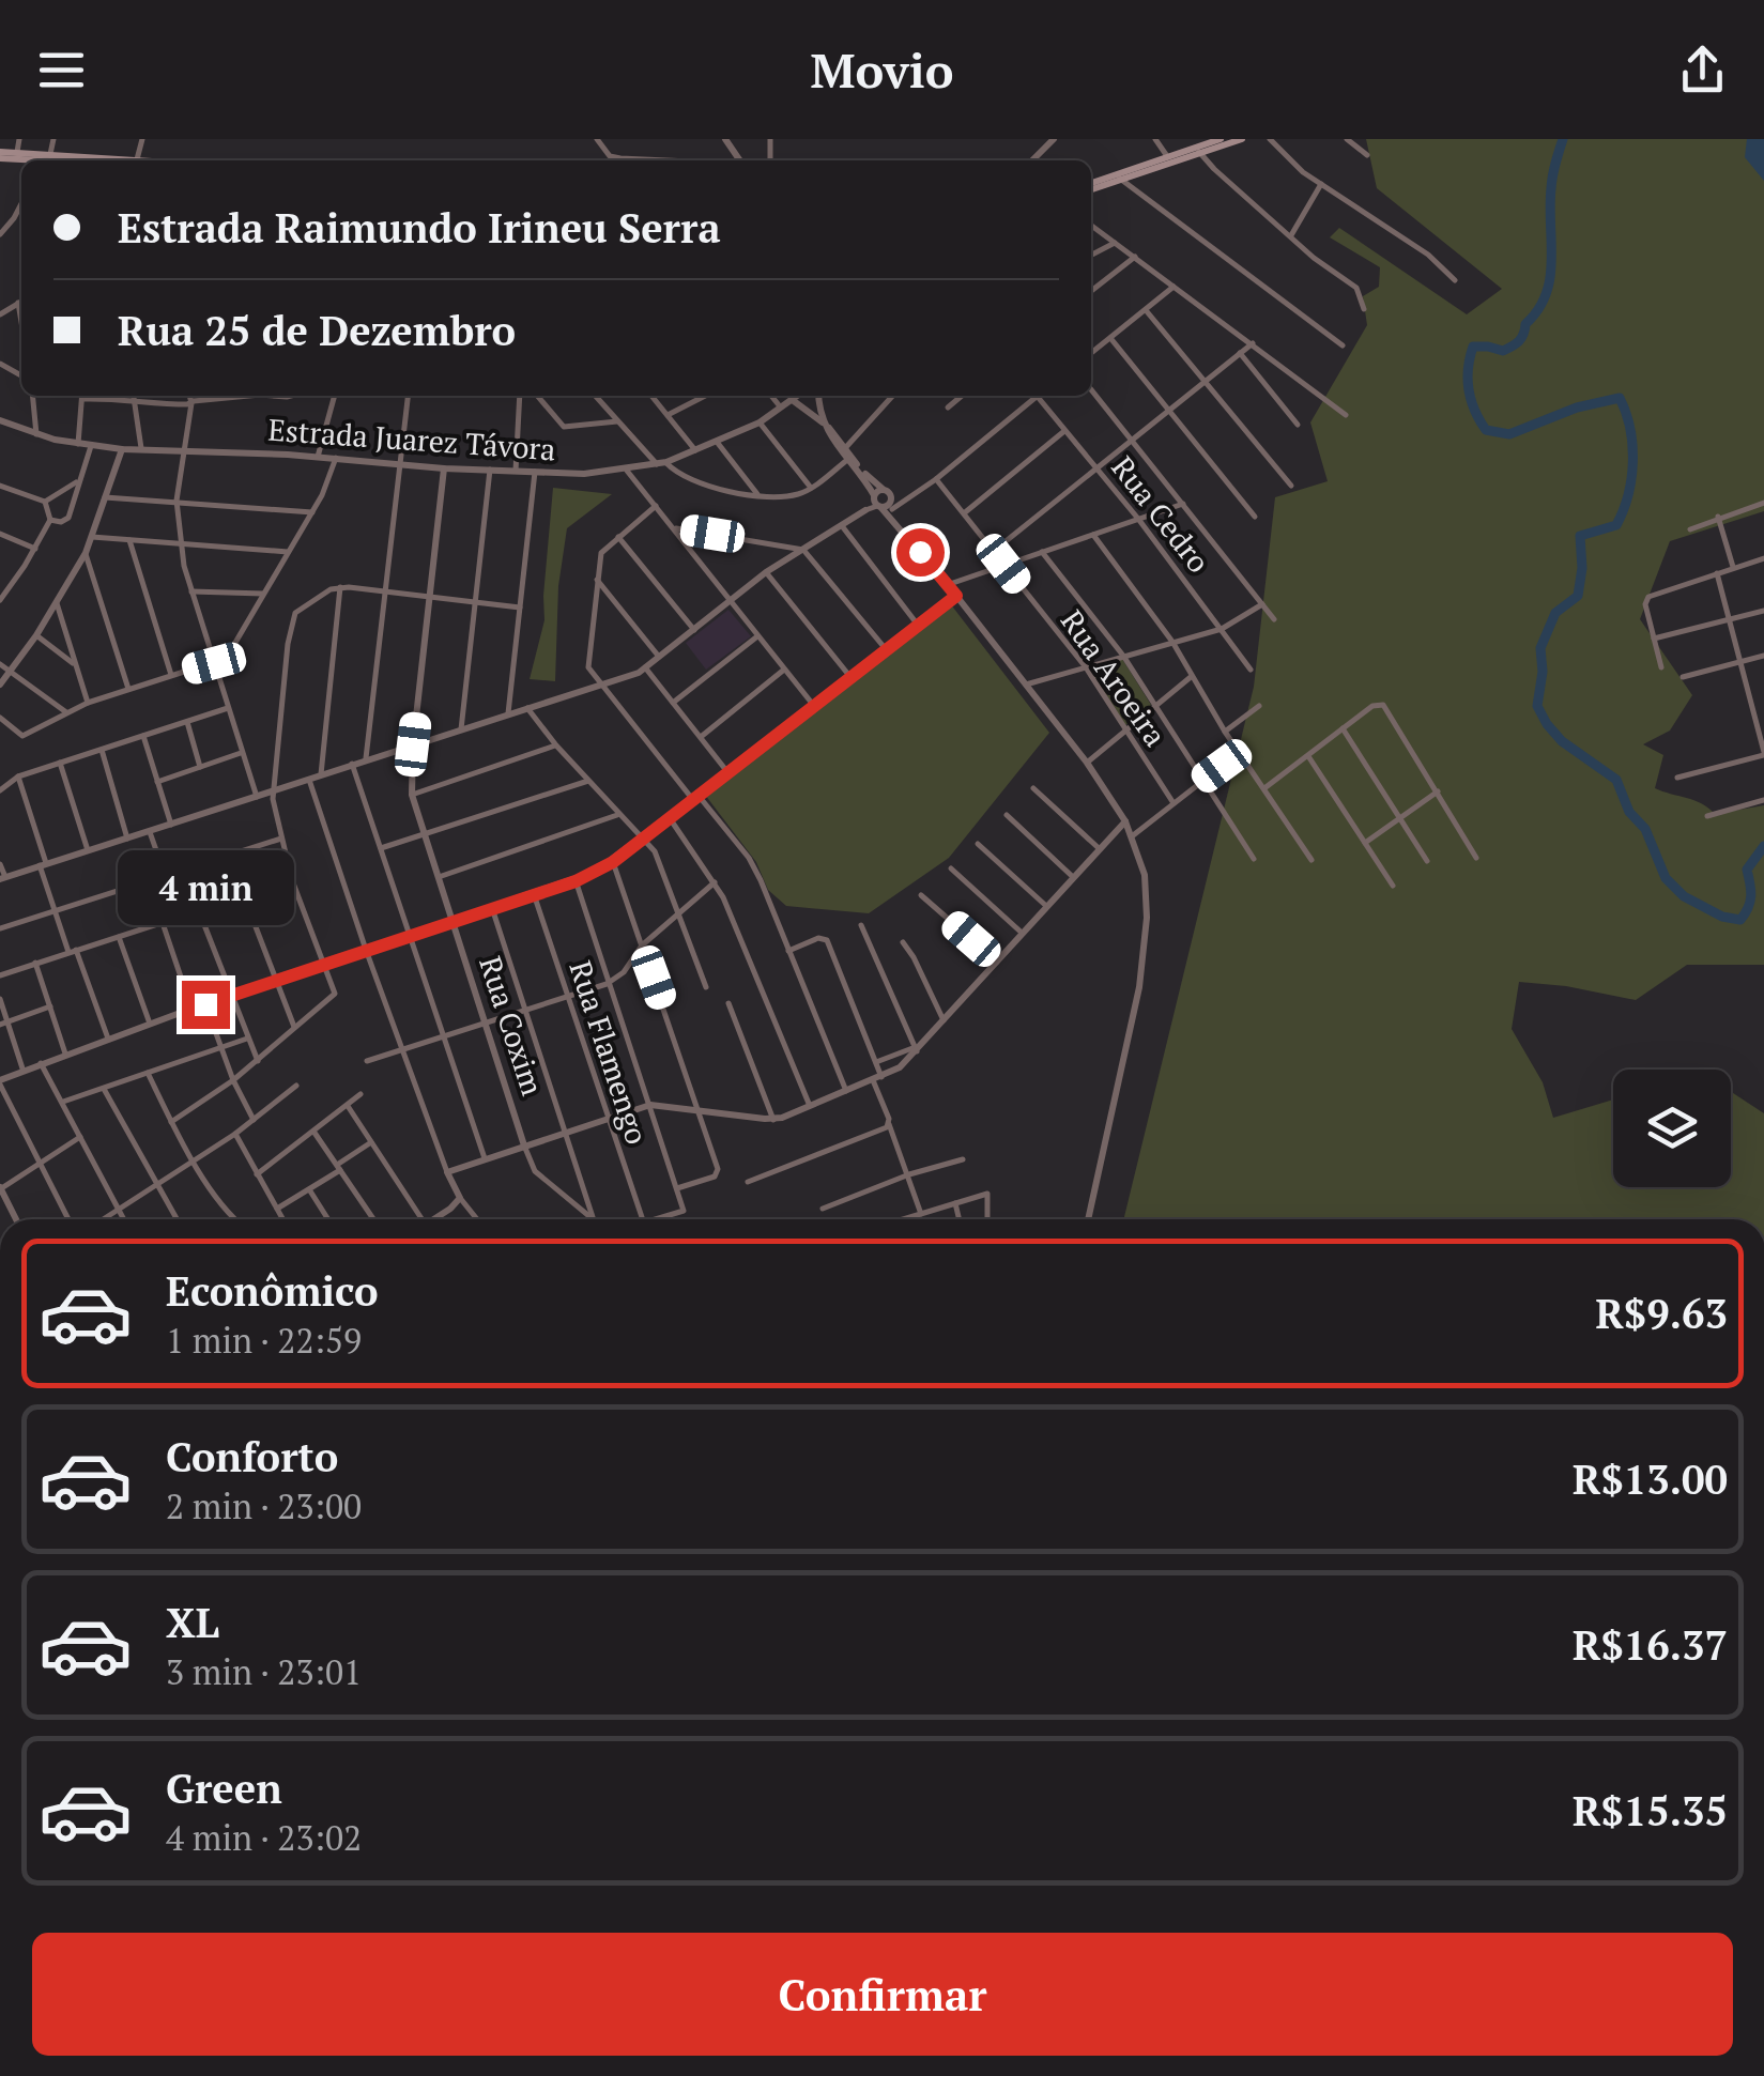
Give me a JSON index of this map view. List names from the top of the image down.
{
  "streets": {
    "street": [
      "Estrada Juarez Távora",
      "Rua Cedro",
      "Rua Aroeira",
      "Rua Coxim",
      "Rua Flamengo"
    ]
  },
  "crossings": [
    ["Estrada Juarez Távora", "Rua Coxim"]
  ],
  "page": {
    "header": "Movio",
    "banner": ["Estrada Raimundo Irineu Serra", "Rua 25 de Dezembro"],
    "bubble": "4 min",
    "list": [
      {
        "name": "Econômico",
        "note": "1 min · 22:59",
        "value": "R$9.63"
      },
      {
        "name": "Conforto",
        "note": "2 min · 23:00",
        "value": "R$13.00"
      },
      {
        "name": "XL",
        "note": "3 min · 23:01",
        "value": "R$16.37"
      },
      {
        "name": "Green",
        "note": "4 min · 23:02",
        "value": "R$15.35"
      }
    ],
    "buttons": "Confirmar"
  }
}
